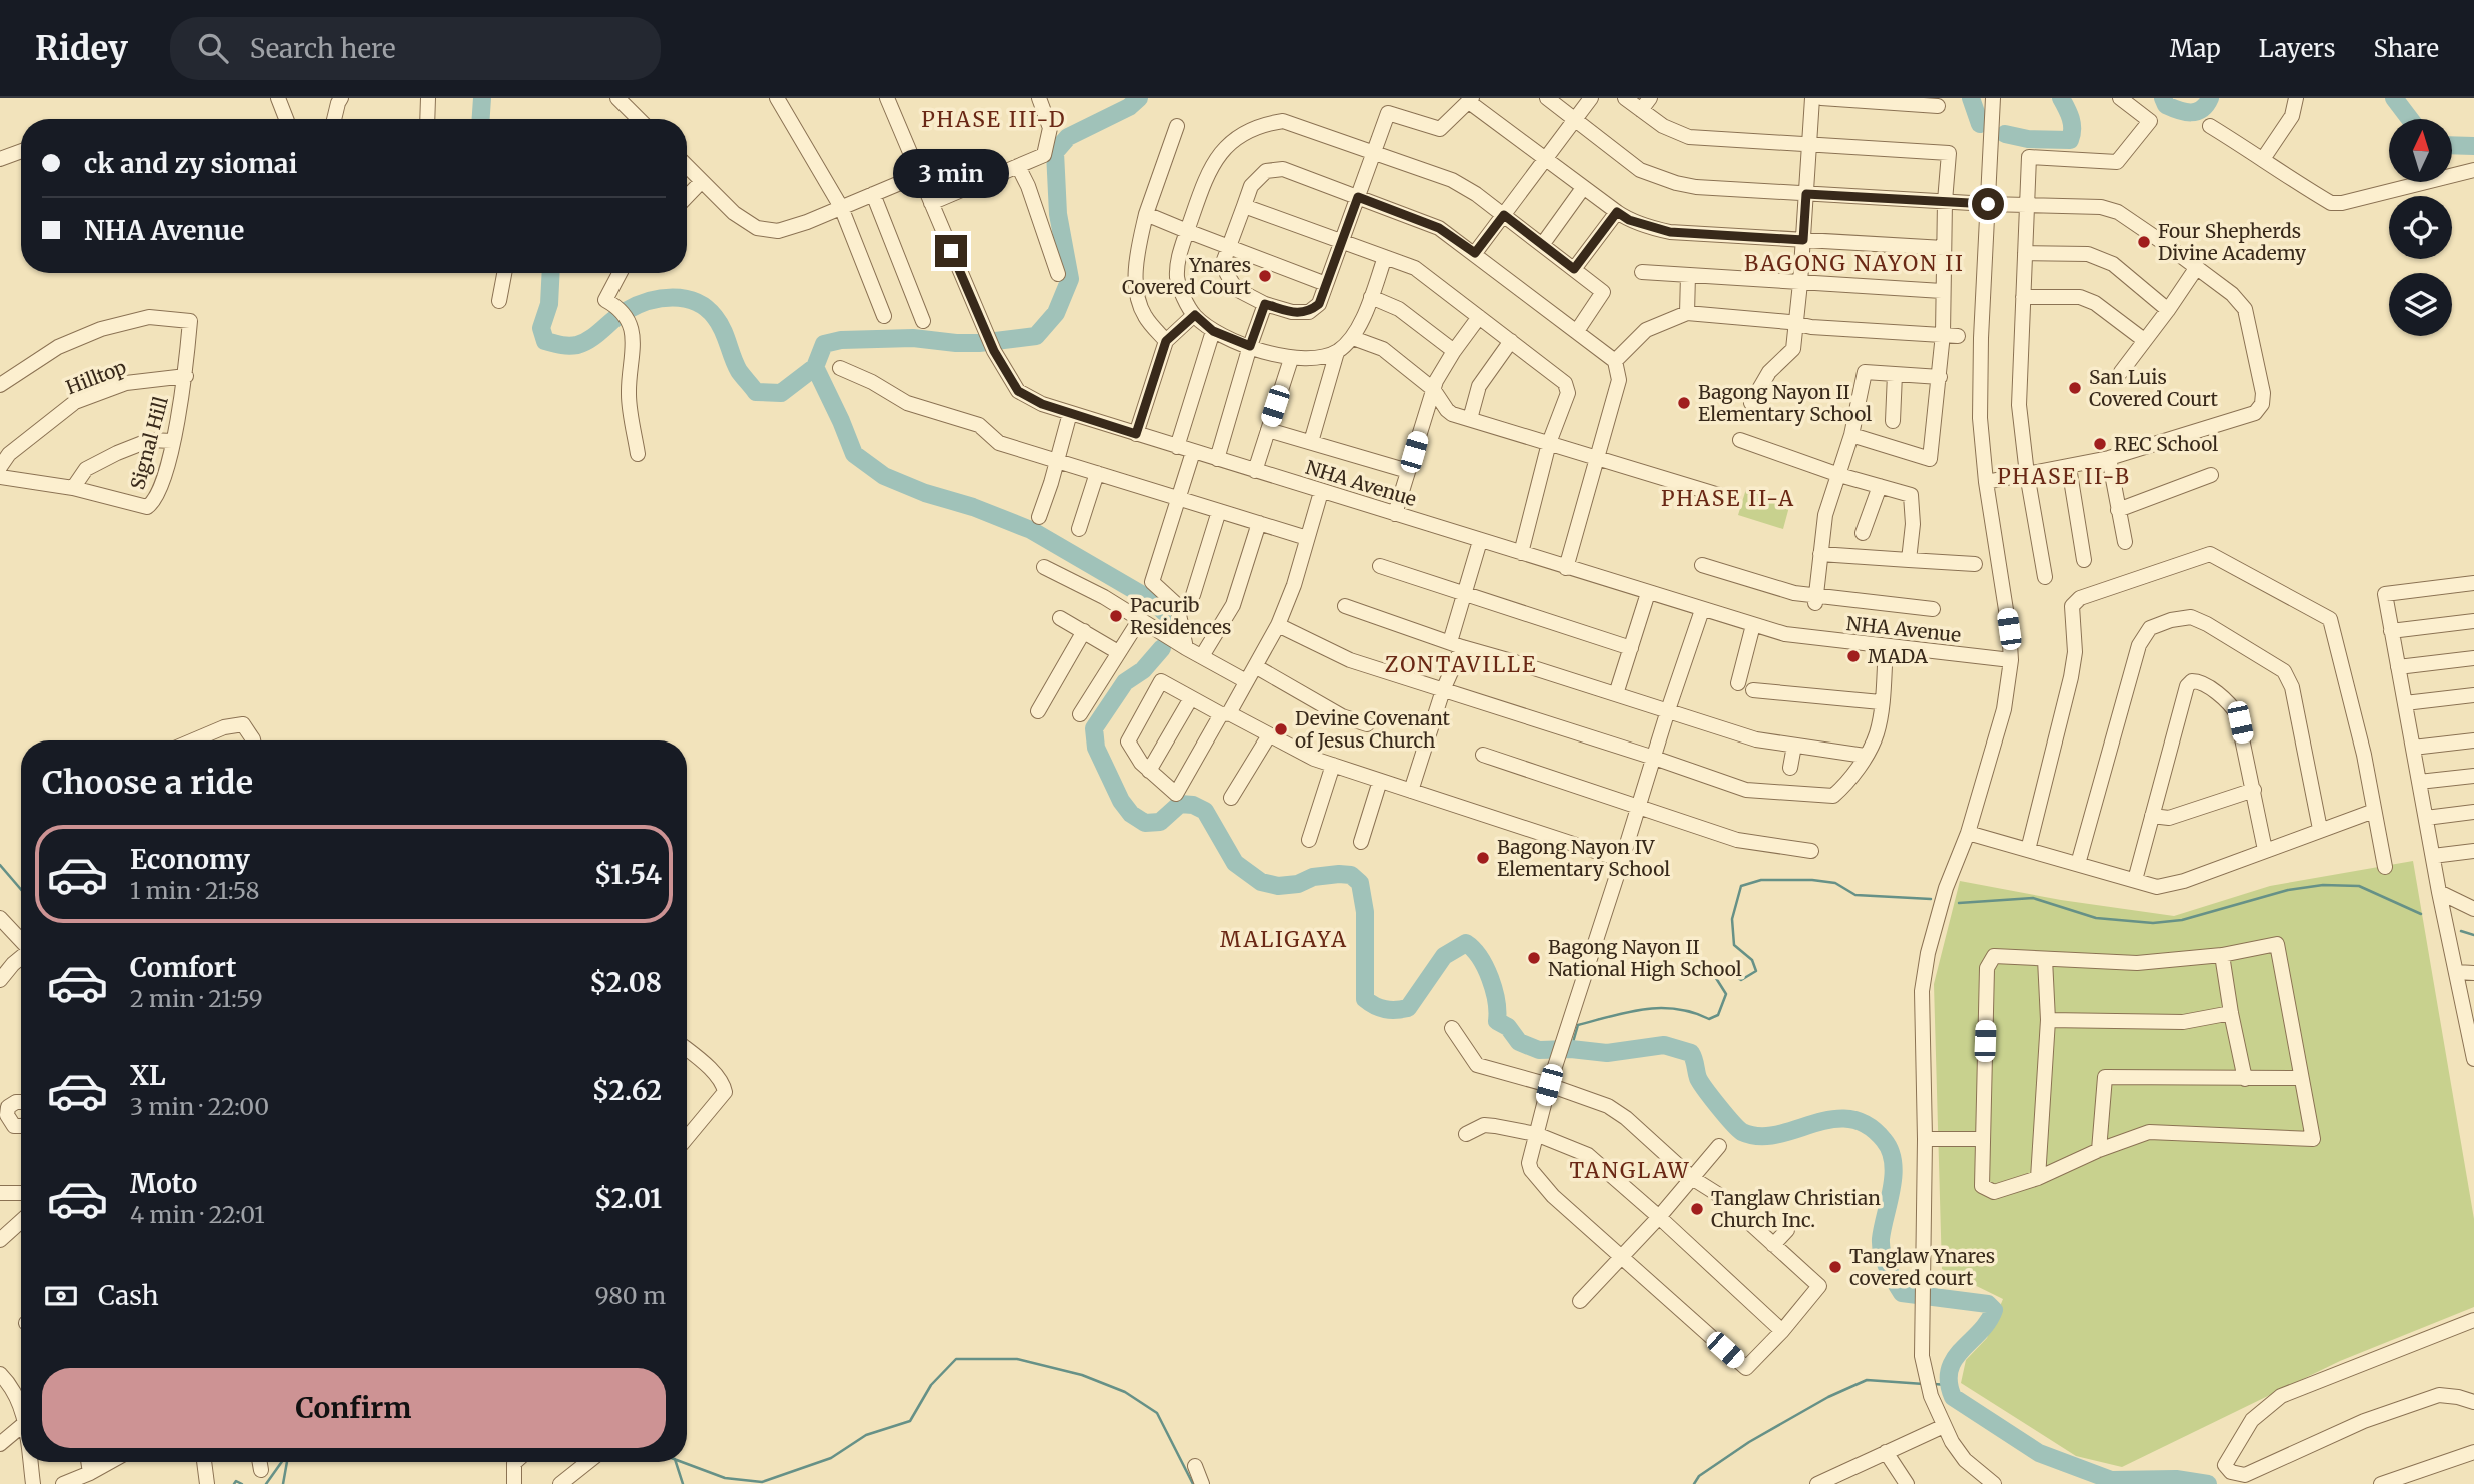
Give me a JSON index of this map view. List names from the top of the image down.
{
  "streets": {
    "street": ["Hilltop", "Signal Hill", "NHA Avenue"]
  },
  "crossings": [
    ["Hilltop", "Signal Hill"]
  ],
  "districts": [
    "PHASE III-D",
    "BAGONG NAYON II",
    "PHASE II-B",
    "PHASE II-A",
    "ZONTAVILLE",
    "MALIGAYA",
    "TANGLAW"
  ],
  "places": [
    "Four Shepherds Divine Academy",
    "Ynares Covered Court",
    "San Luis Covered Court",
    "Bagong Nayon II Elementary School",
    "REC School",
    "Pacurib Residences",
    "MADA",
    "Devine Covenant of Jesus Church",
    "Bagong Nayon IV Elementary School",
    "Bagong Nayon II National High School",
    "Tanglaw Christian Church Inc.",
    "Tanglaw Ynares covered court"
  ],
  "north": "top",
  "page": {
    "header": "Ridey",
    "search": "Search here",
    "nav": ["Map", "Layers", "Share"],
    "banner": ["ck and zy siomai", "NHA Avenue"],
    "bubble": "3 min",
    "heading": "Choose a ride",
    "list": [
      {
        "name": "Economy",
        "note": "1 min · 21:58",
        "value": "$1.54"
      },
      {
        "name": "Comfort",
        "note": "2 min · 21:59",
        "value": "$2.08"
      },
      {
        "name": "XL",
        "note": "3 min · 22:00",
        "value": "$2.62"
      },
      {
        "name": "Moto",
        "note": "4 min · 22:01",
        "value": "$2.01"
      }
    ],
    "pay": ["Cash", "980 m"],
    "buttons": "Confirm"
  }
}
